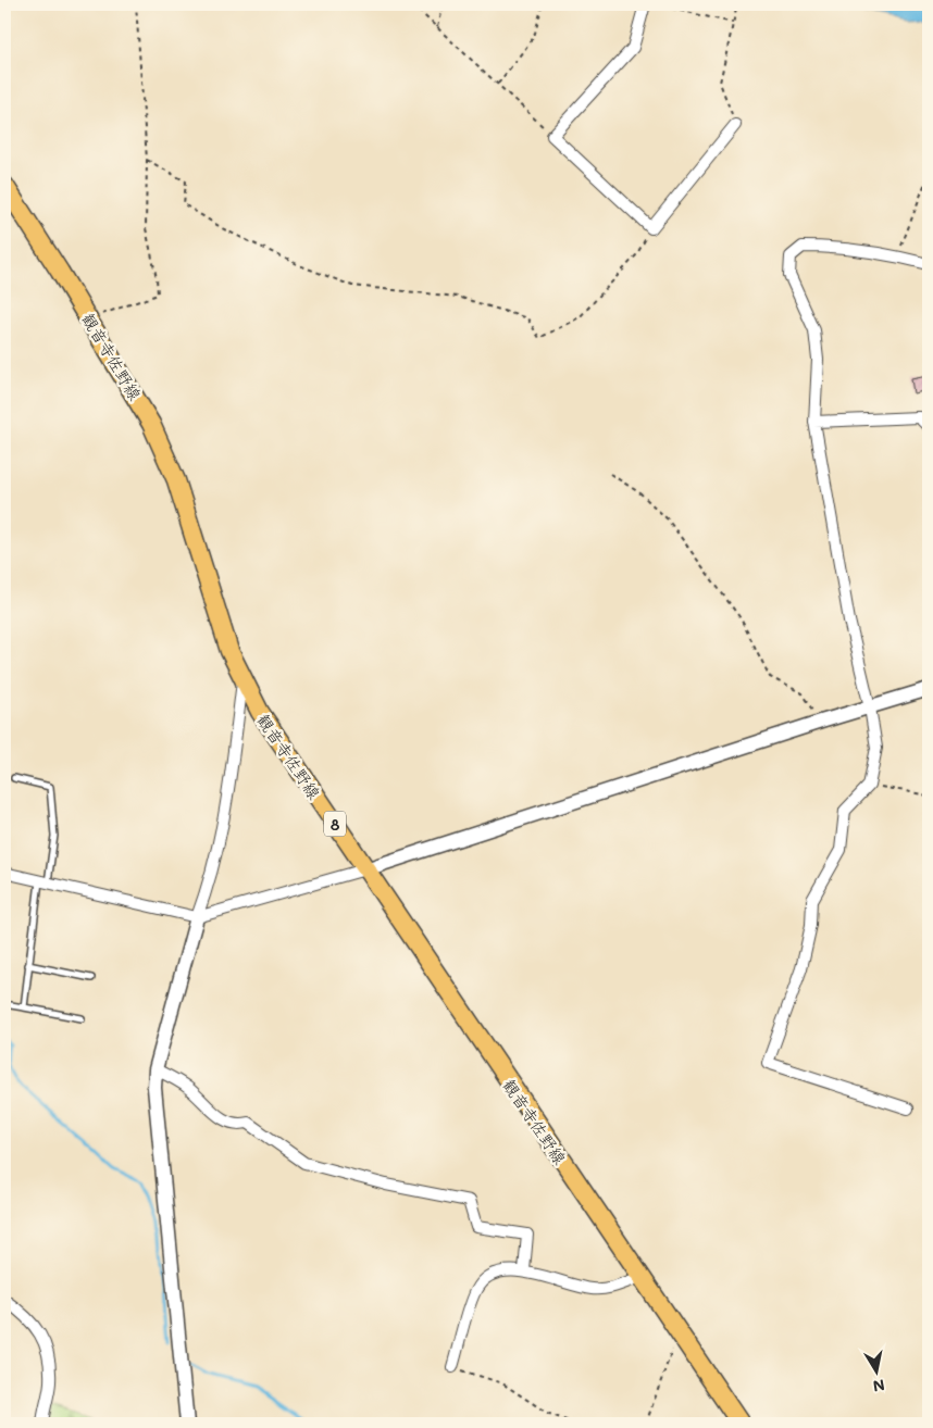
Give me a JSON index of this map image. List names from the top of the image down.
{
  "streets": {
    "main road": ["観音寺佐野線", "8"]
  },
  "north": "bottom"
}
